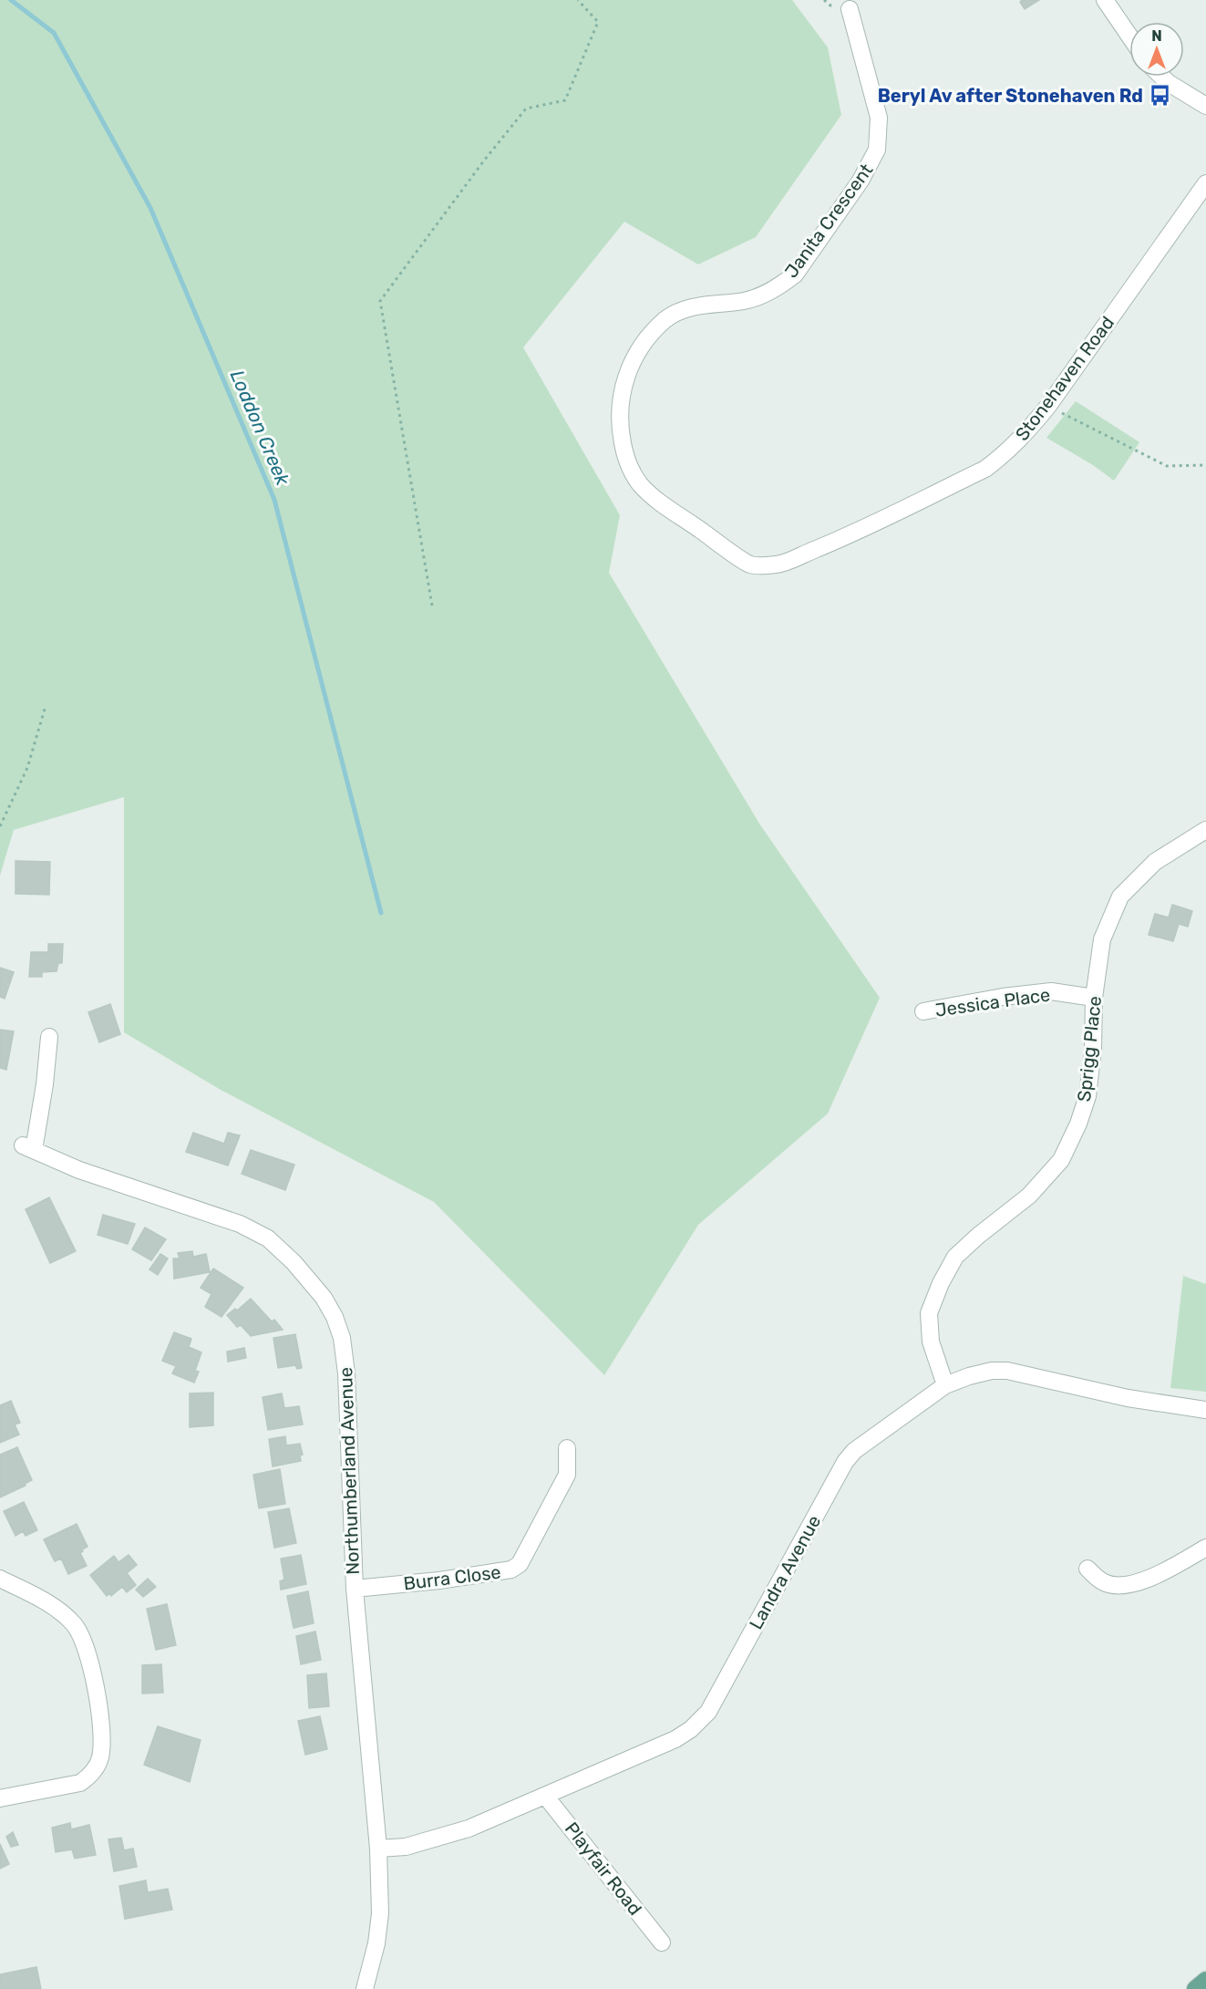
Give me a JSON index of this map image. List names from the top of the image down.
{
  "streets": {
    "street": [
      "Janita Crescent",
      "Stonehaven Road",
      "Jessica Place",
      "Sprigg Place",
      "Northumberland Avenue",
      "Landra Avenue",
      "Burra Close",
      "Playfair Road"
    ]
  },
  "crossings": [
    ["Janita Crescent", "Stonehaven Road"],
    ["Jessica Place", "Sprigg Place"],
    ["Sprigg Place", "Landra Avenue"],
    ["Northumberland Avenue", "Landra Avenue"],
    ["Northumberland Avenue", "Burra Close"],
    ["Landra Avenue", "Playfair Road"]
  ],
  "water": ["Loddon Creek"],
  "places": {
    "bus stop": ["Beryl Av after Stonehaven Rd"]
  },
  "north": "top"
}
